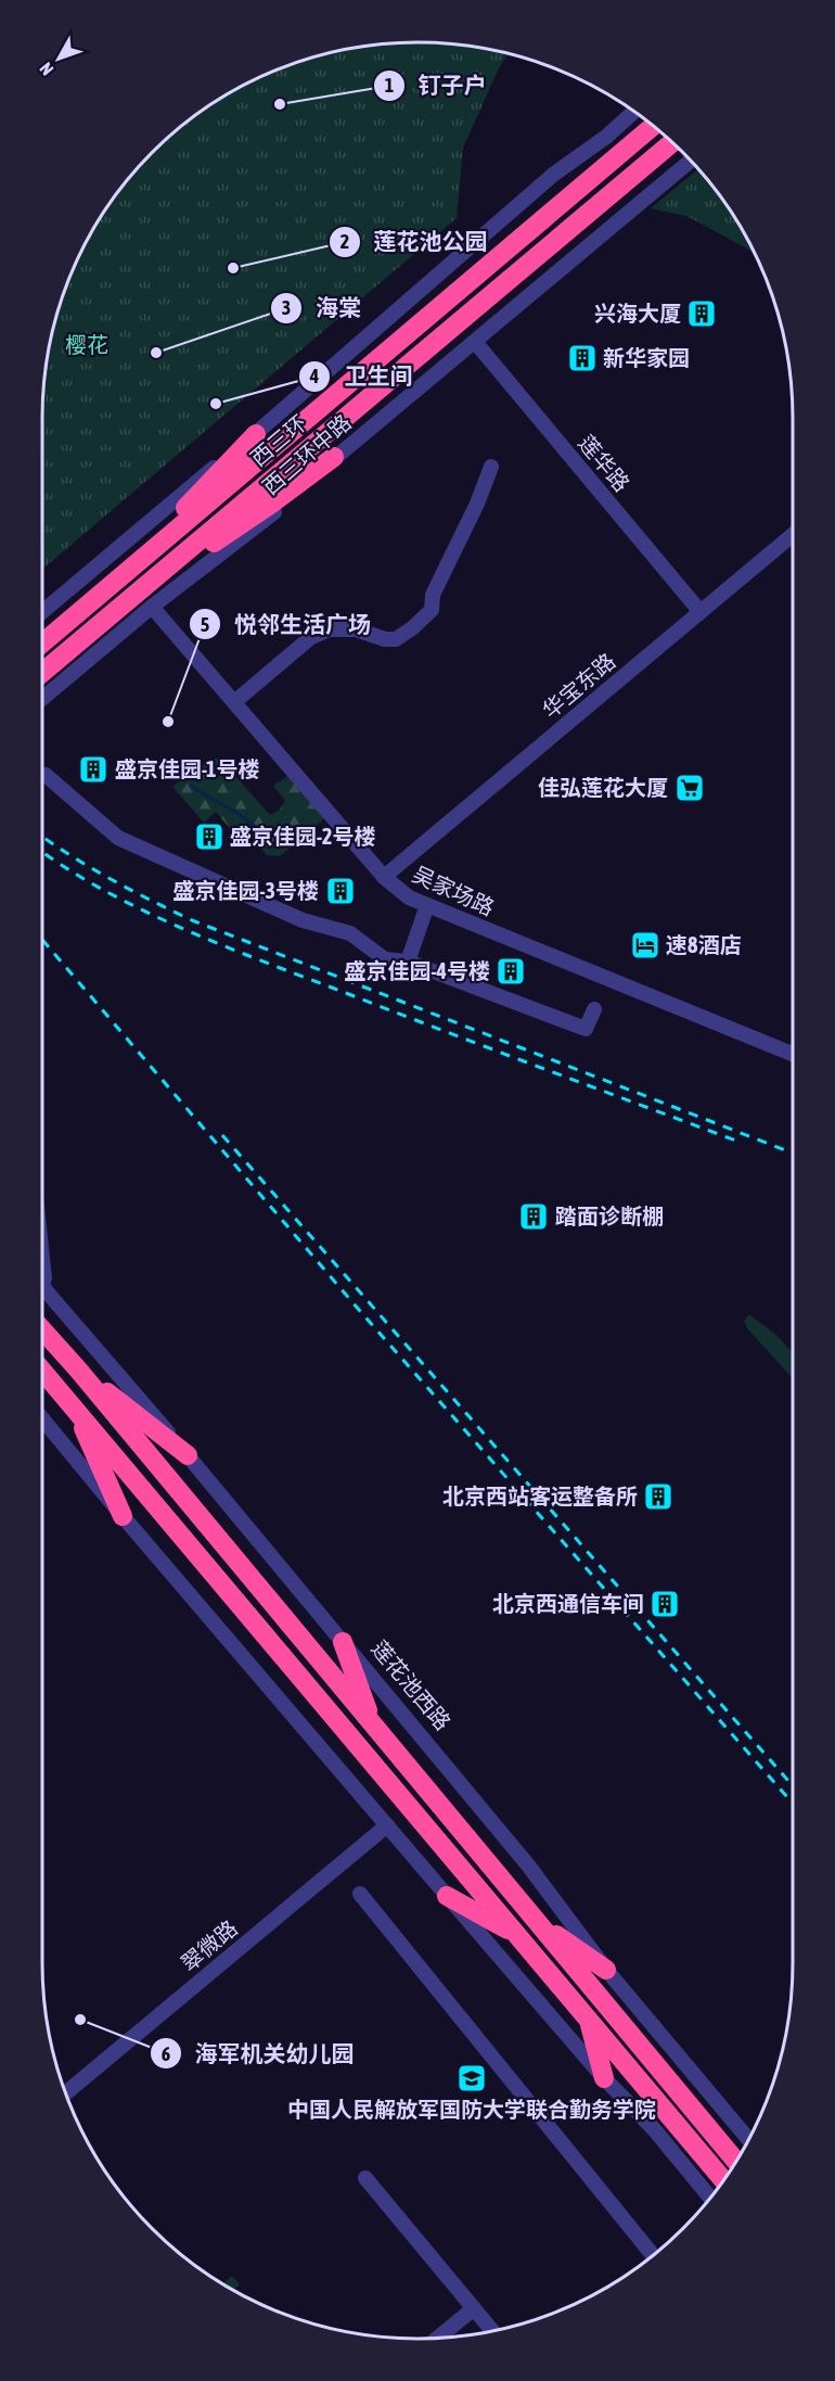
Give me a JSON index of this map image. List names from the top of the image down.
{
  "streets": {
    "highway": ["西三环"],
    "street": [
      "西三环中路",
      "莲华路",
      "华宝东路",
      "吴家场路",
      "莲花池西路",
      "翠微路"
    ]
  },
  "crossings": [
    ["西三环中路", "莲华路"],
    ["西三环中路", "吴家场路"],
    ["莲华路", "华宝东路"],
    ["华宝东路", "吴家场路"]
  ],
  "parks": ["樱花"],
  "places": {
    "other": [
      "钉子户",
      "莲花池公园",
      "海棠",
      "卫生间",
      "悦邻生活广场",
      "海军机关幼儿园"
    ],
    "building": [
      "兴海大厦",
      "新华家园",
      "盛京佳园-1号楼",
      "盛京佳园-2号楼",
      "盛京佳园-3号楼",
      "盛京佳园-4号楼",
      "踏面诊断棚",
      "北京西站客运整备所",
      "北京西通信车间"
    ],
    "supermarket": ["佳弘莲花大厦"],
    "hotel": ["速8酒店"],
    "school or university": ["中国人民解放军国防大学联合勤务学院"]
  },
  "north": "bottom left"
}
